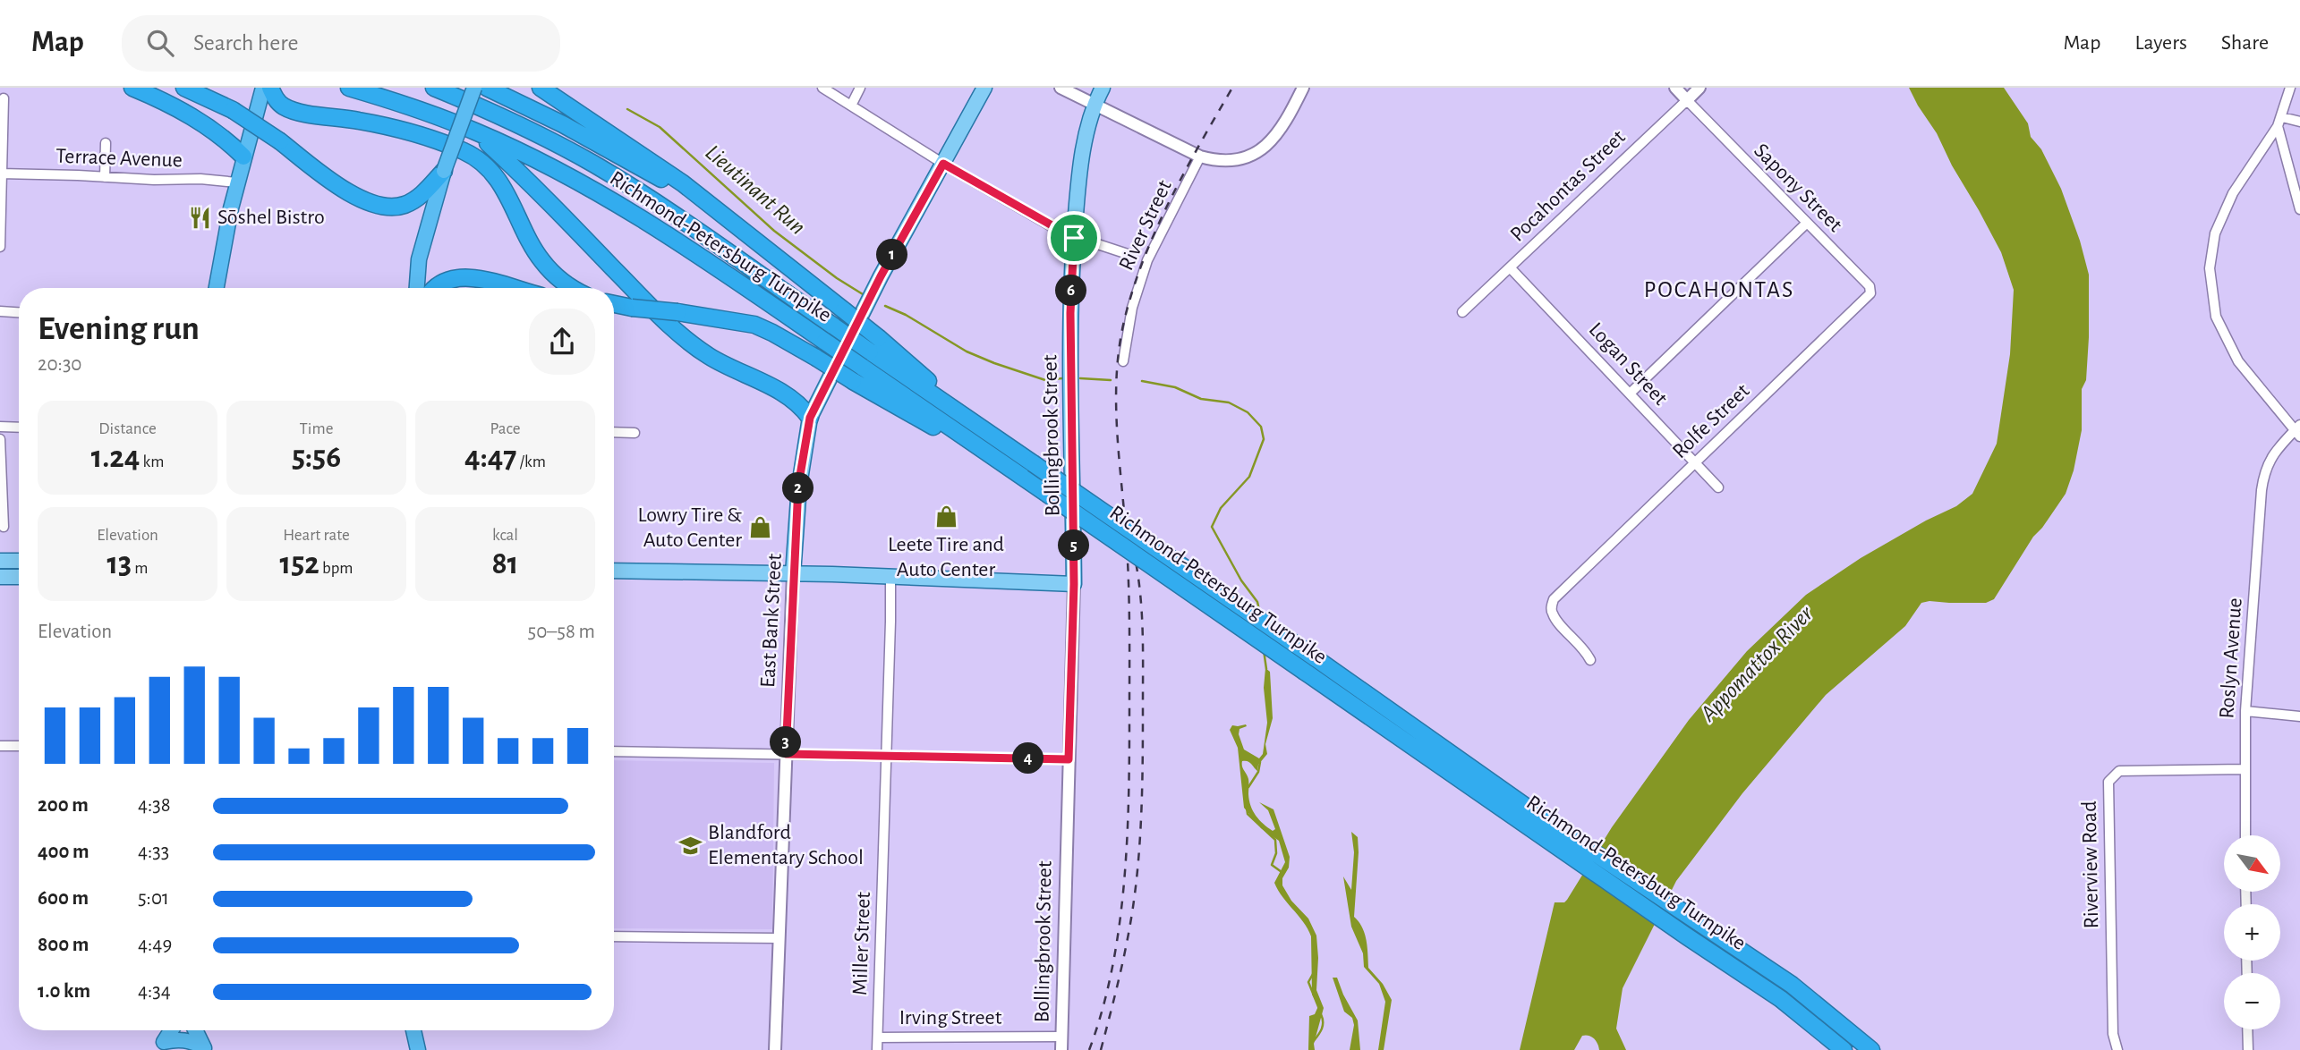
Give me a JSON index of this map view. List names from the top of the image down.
{
  "streets": {
    "highway": ["Richmond-Petersburg Turnpike"],
    "main road": ["Bollingbrook Street", "East Bank Street"],
    "street": [
      "Terrace Avenue",
      "Pocahontas Street",
      "Sapony Street",
      "River Street",
      "Logan Street",
      "Rolfe Street",
      "Roslyn Avenue",
      "Riverview Road",
      "Miller Street",
      "Irving Street"
    ]
  },
  "crossings": [
    ["Pocahontas Street", "Sapony Street"],
    ["Pocahontas Street", "Logan Street"],
    ["Sapony Street", "Rolfe Street"],
    ["Logan Street", "Rolfe Street"],
    ["Bollingbrook Street", "Irving Street"],
    ["Roslyn Avenue", "Riverview Road"],
    ["Miller Street", "Irving Street"]
  ],
  "districts": ["POCAHONTAS"],
  "water": ["Lieutinant Run", "Appomattox River"],
  "places": {
    "restaurant": ["Sōshel Bistro"],
    "shop": ["Leete Tire and Auto Center", "Lowry Tire & Auto Center"],
    "school or university": ["Blandford Elementary School"]
  },
  "north": "bottom right",
  "page": {
    "header": "Map",
    "search": "Search here",
    "nav": ["Map", "Layers", "Share"],
    "pins": [
      "1",
      "6",
      "2",
      "5",
      "3",
      "4"
    ],
    "heading": ["Evening run", "20:30"],
    "stats": [
      ["Distance", "1.24 km"],
      ["Time", "5:56"],
      ["Pace", "4:47 /km"],
      ["Elevation", "13 m"],
      ["Heart rate", "152 bpm"],
      ["kcal", "81"]
    ],
    "chart": ["Elevation", "50–58 m"],
    "list": [
      {
        "name": "200 m",
        "note": "4:38"
      },
      {
        "name": "400 m",
        "note": "4:33"
      },
      {
        "name": "600 m",
        "note": "5:01"
      },
      {
        "name": "800 m",
        "note": "4:49"
      },
      {
        "name": "1.0 km",
        "note": "4:34"
      }
    ],
    "map_buttons": ["+", "−"]
  }
}
